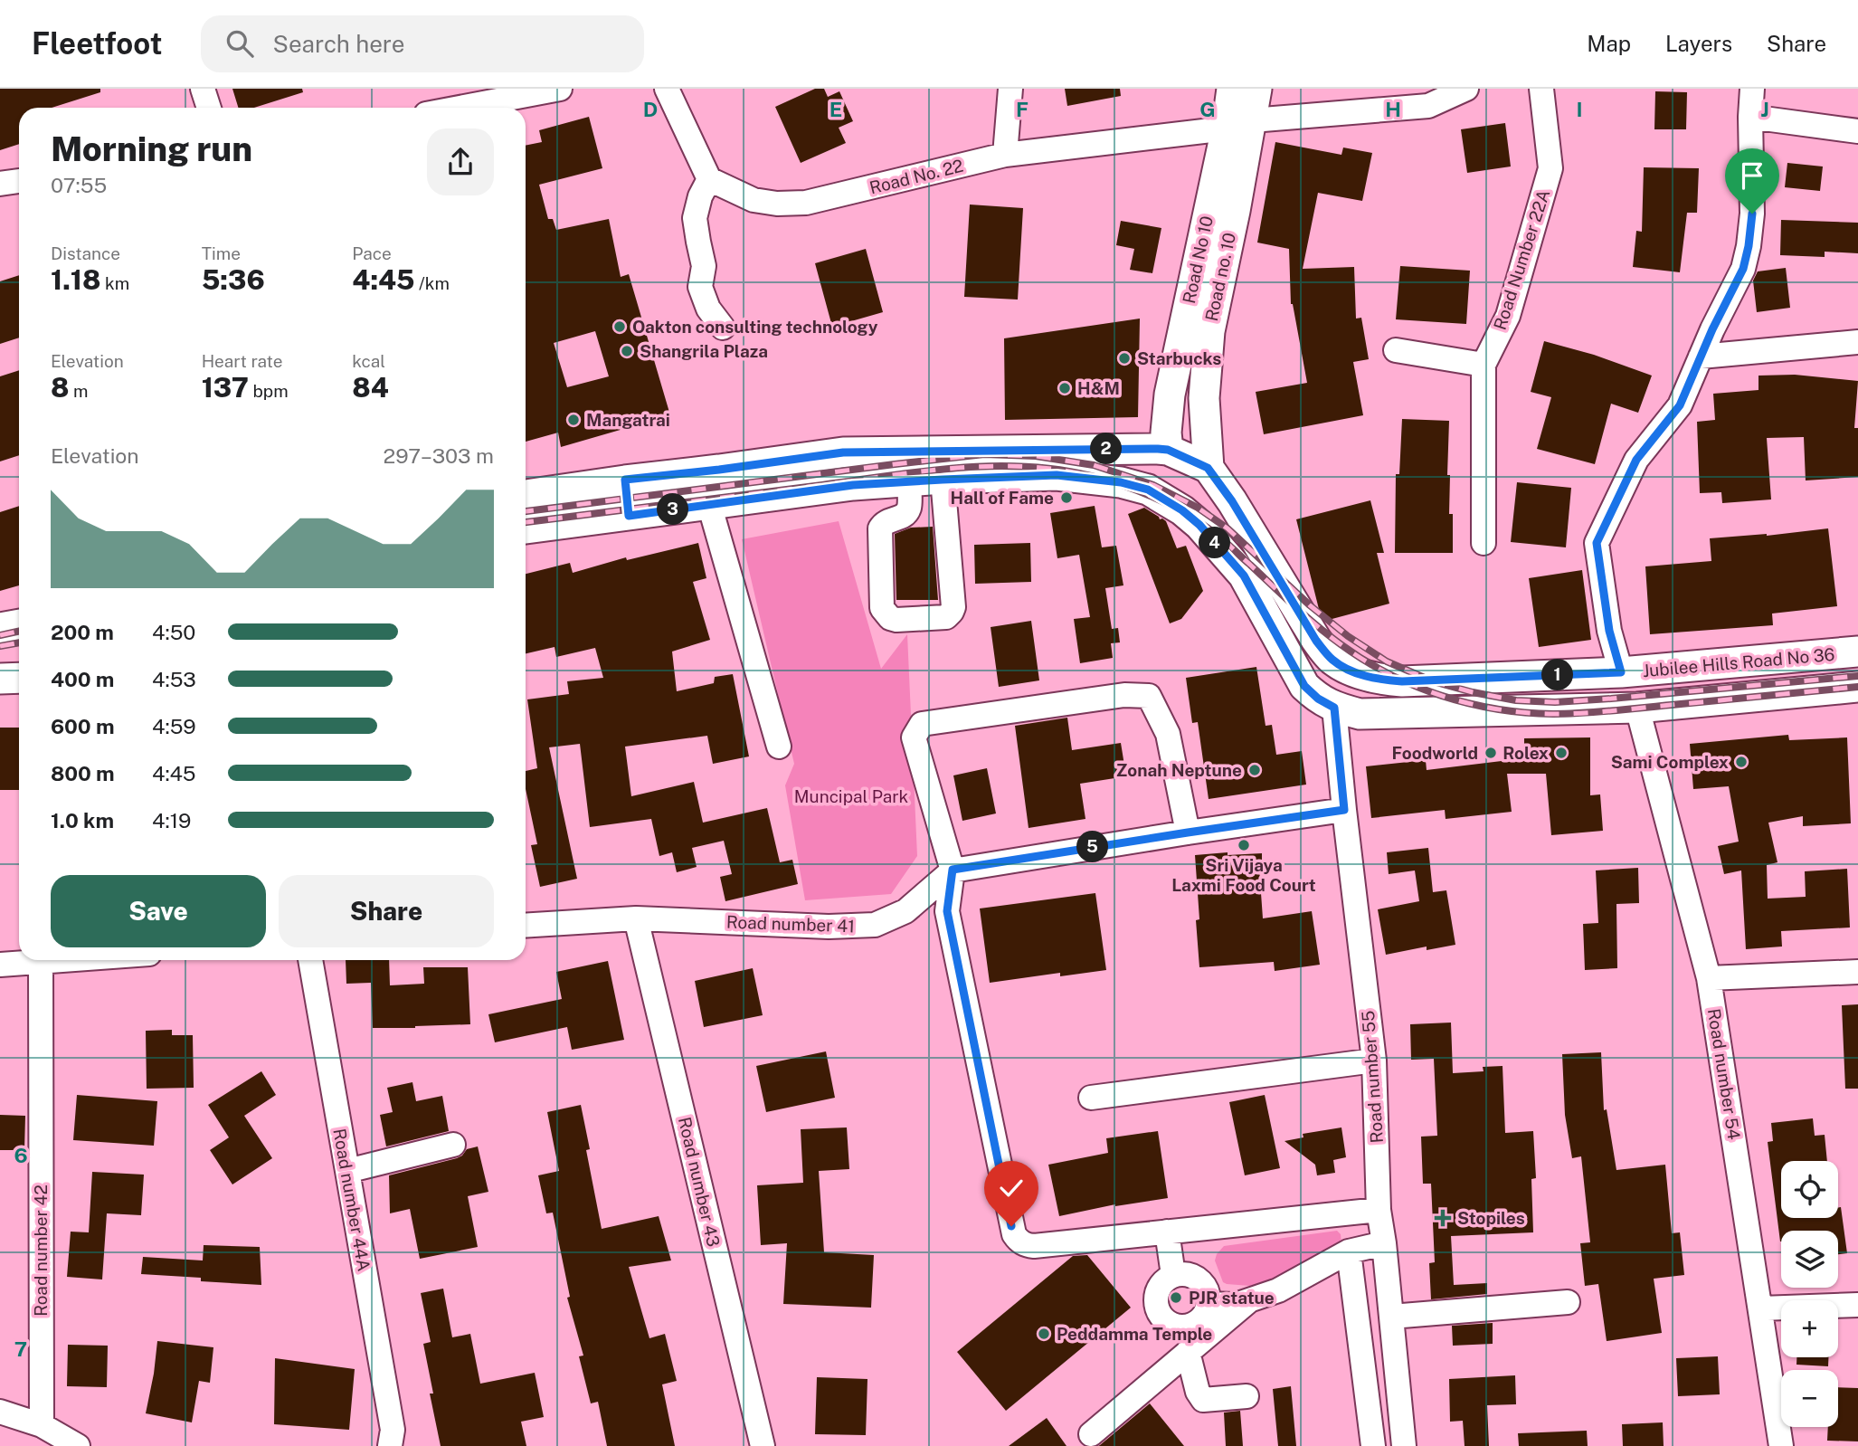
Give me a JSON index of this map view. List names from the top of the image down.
{
  "streets": {
    "main road": ["Road No 10", "Road no. 10", "Jubilee Hills Road No 36"],
    "street": [
      "Road No. 22",
      "Road Number 22A",
      "Road number 41",
      "Road number 54",
      "Road number 55",
      "Road number 43",
      "Road number 44A",
      "Road number 42"
    ]
  },
  "crossings": [
    ["Road No. 22", "Road No 10"],
    ["Road No. 22", "Road no. 10"],
    ["Road No 10", "Road no. 10"],
    ["Road No 10", "Jubilee Hills Road No 36"],
    ["Road no. 10", "Jubilee Hills Road No 36"],
    ["Jubilee Hills Road No 36", "Road number 54"],
    ["Jubilee Hills Road No 36", "Road number 55"],
    ["Road number 41", "Road number 43"]
  ],
  "parks": ["Muncipal Park"],
  "places": {
    "other": [
      "Oakton consulting technology",
      "Shangrila Plaza",
      "Starbucks",
      "H&M",
      "Mangatrai",
      "Hall of Fame",
      "Foodworld",
      "Rolex",
      "Sami Complex",
      "Zonah Neptune",
      "Sri Vijaya Laxmi Food Court",
      "PJR statue",
      "Peddamma Temple"
    ],
    "health": ["Stopiles"]
  },
  "page": {
    "header": "Fleetfoot",
    "search": "Search here",
    "nav": ["Map", "Layers", "Share"],
    "heading": ["Morning run", "07:55"],
    "stats": [
      ["Distance", "1.18 km"],
      ["Time", "5:36"],
      ["Pace", "4:45 /km"],
      ["Elevation", "8 m"],
      ["Heart rate", "137 bpm"],
      ["kcal", "84"]
    ],
    "chart": ["Elevation", "297–303 m"],
    "pins": [
      "2",
      "3",
      "4",
      "1",
      "5"
    ],
    "list": [
      {
        "name": "200 m",
        "note": "4:50"
      },
      {
        "name": "400 m",
        "note": "4:53"
      },
      {
        "name": "600 m",
        "note": "4:59"
      },
      {
        "name": "800 m",
        "note": "4:45"
      },
      {
        "name": "1.0 km",
        "note": "4:19"
      }
    ],
    "buttons": ["Save", "Share"],
    "map_buttons": ["+", "−"]
  },
  "grid": {
    "columns": [
      "D",
      "E",
      "F",
      "G",
      "H",
      "I",
      "J"
    ],
    "rows": ["6", "7"]
  }
}
